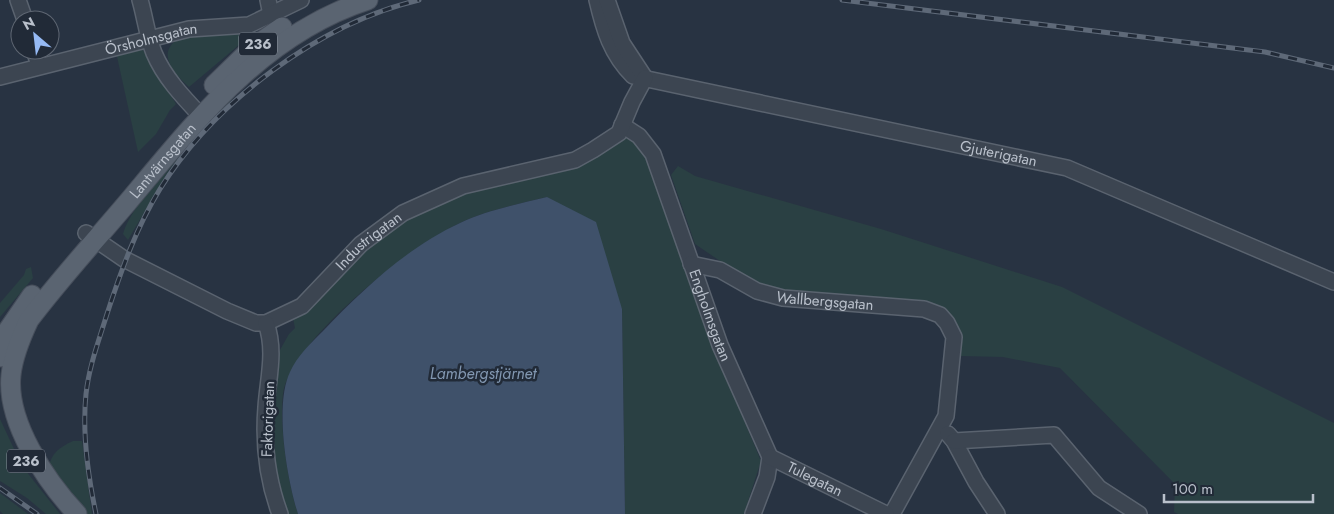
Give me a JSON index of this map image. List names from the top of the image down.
{
  "streets": {
    "main road": ["236", "Lantvärnsgatan"],
    "street": [
      "Örsholmsgatan",
      "Gjuterigatan",
      "Industrigatan",
      "Wallbergsgatan",
      "Engholmsgatan",
      "Faktorigatan",
      "Tulegatan"
    ]
  },
  "crossings": [
    ["236", "Lantvärnsgatan"],
    ["Gjuterigatan", "Industrigatan"],
    ["Industrigatan", "Engholmsgatan"],
    ["Industrigatan", "Faktorigatan"],
    ["Wallbergsgatan", "Engholmsgatan"],
    ["Engholmsgatan", "Tulegatan"]
  ],
  "water": ["Lambergstjärnet"],
  "scale_bar": "100 m",
  "north": "top left"
}
